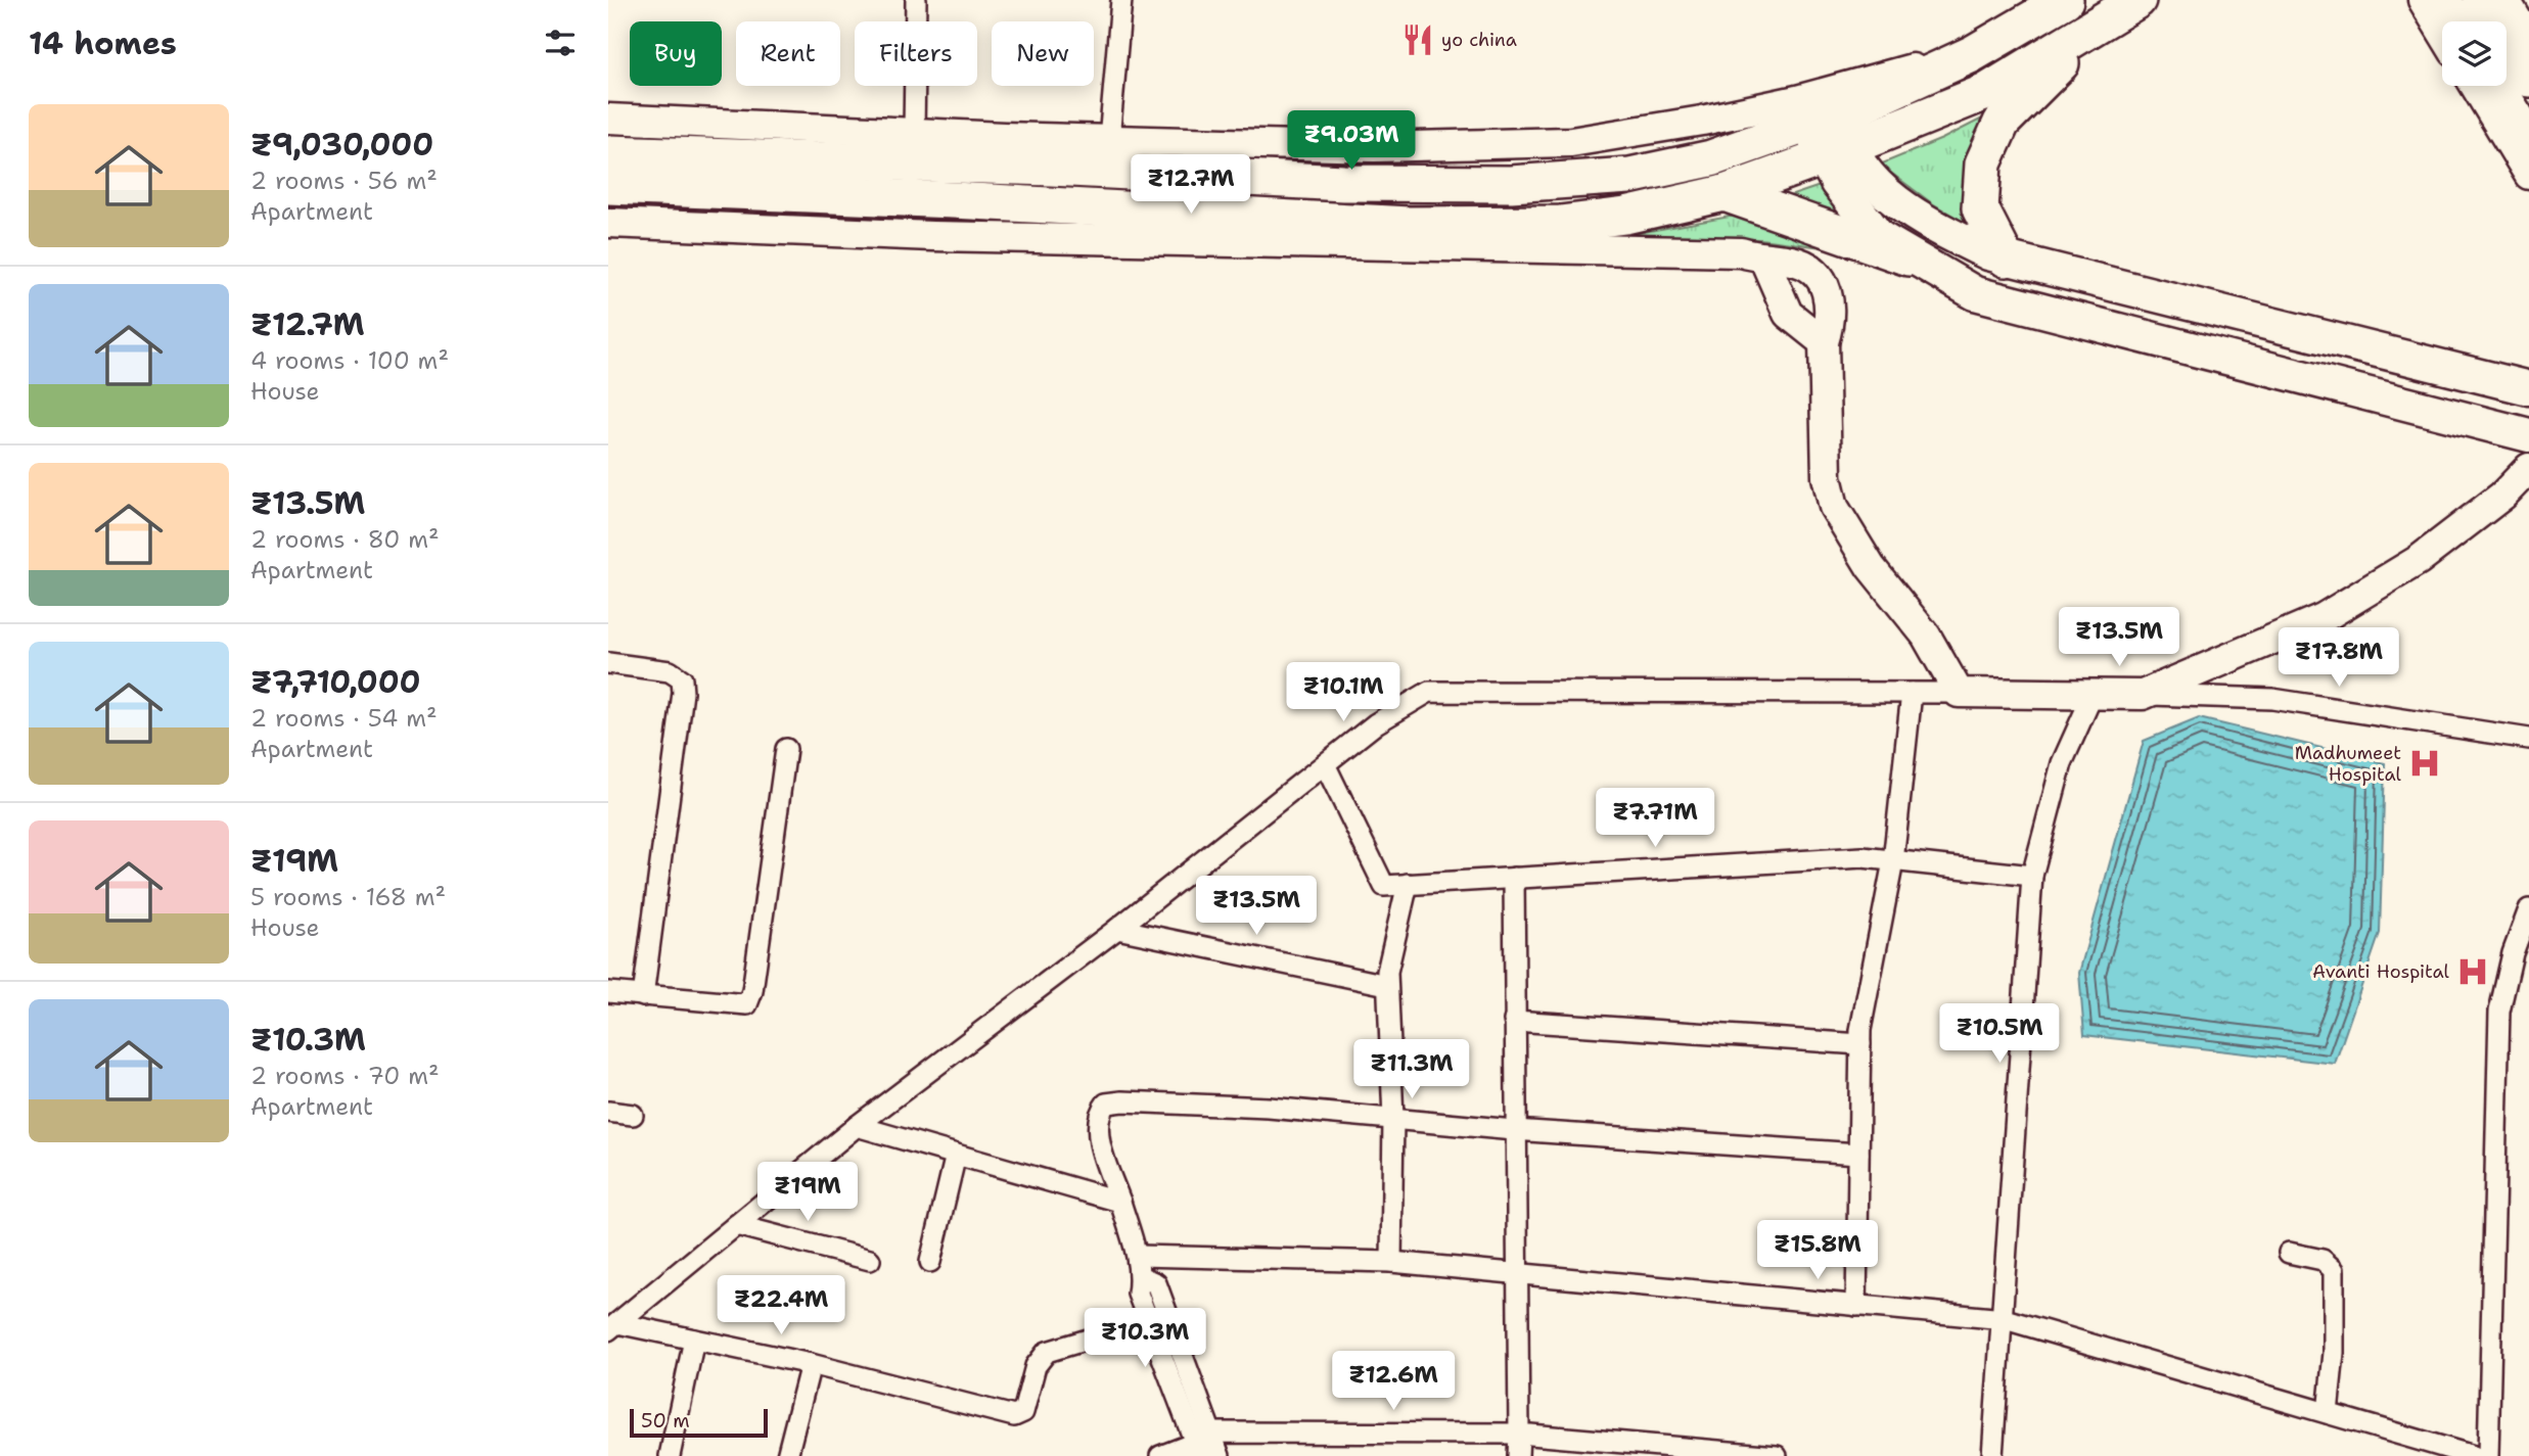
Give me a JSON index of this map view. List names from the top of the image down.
{
  "places": {
    "restaurant": ["yo china"],
    "hospital": ["Madhumeet Hospital", "Avanti Hospital"]
  },
  "scale_bar": "50 m",
  "page": {
    "heading": "14 homes",
    "chip": [
      "Buy",
      "Rent",
      "Filters",
      "New"
    ],
    "list": [
      {
        "name": "₹9,030,000",
        "note": "2 rooms · 56 m² · Apartment"
      },
      {
        "name": "₹12.7M",
        "note": "4 rooms · 100 m² · House"
      },
      {
        "name": "₹13.5M",
        "note": "2 rooms · 80 m² · Apartment"
      },
      {
        "name": "₹7,710,000",
        "note": "2 rooms · 54 m² · Apartment"
      },
      {
        "name": "₹19M",
        "note": "5 rooms · 168 m² · House"
      },
      {
        "name": "₹10.3M",
        "note": "2 rooms · 70 m² · Apartment"
      }
    ],
    "price": [
      "₹9.03M",
      "₹12.7M",
      "₹13.5M",
      "₹17.8M",
      "₹10.1M",
      "₹7.71M",
      "₹13.5M",
      "₹10.5M",
      "₹11.3M",
      "₹19M",
      "₹15.8M",
      "₹22.4M",
      "₹10.3M",
      "₹12.6M"
    ],
    "scale": "50 m"
  }
}
